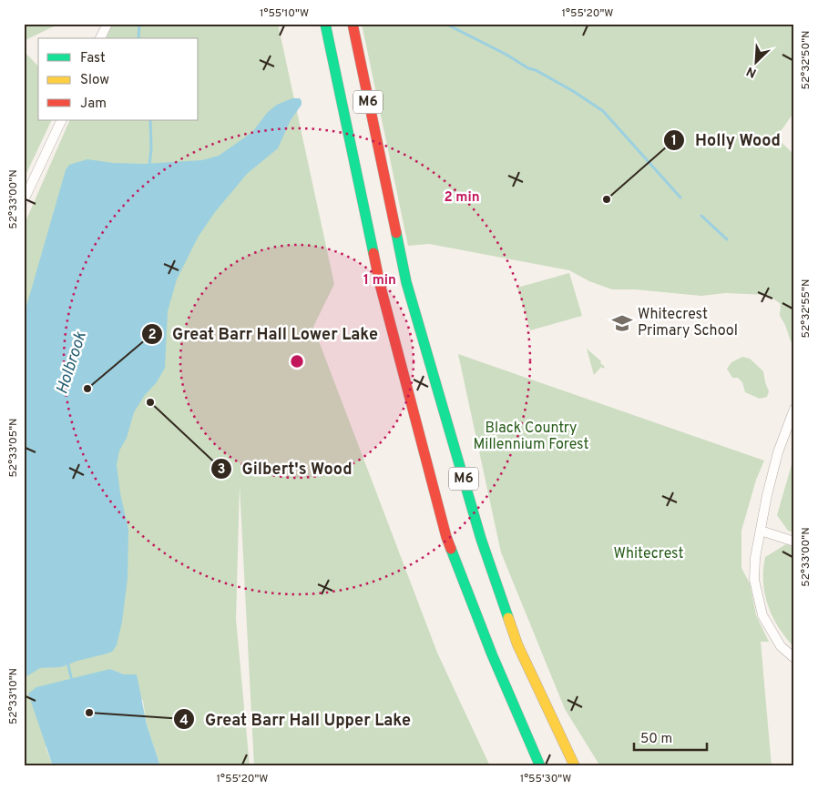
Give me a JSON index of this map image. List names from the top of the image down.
{
  "streets": {
    "highway": ["M6"]
  },
  "water": ["Holbrook"],
  "parks": ["Black Country Millennium Forest", "Whitecrest"],
  "places": {
    "other": [
      "Holly Wood",
      "Great Barr Hall Lower Lake",
      "Gilbert's Wood",
      "Great Barr Hall Upper Lake"
    ],
    "school or university": ["Whitecrest Primary School"]
  },
  "legend": ["Fast", "Slow", "Jam"],
  "scale_bar": "50 m",
  "north": "bottom left",
  "coordinates": [
    "1°55'10\"W",
    "1°55'20\"W",
    "52°32'50\"N",
    "52°33'00\"N",
    "52°32'55\"N",
    "52°33'05\"N",
    "52°33'10\"N",
    "1°55'30\"W"
  ],
  "rings": ["2 min", "1 min"]
}
